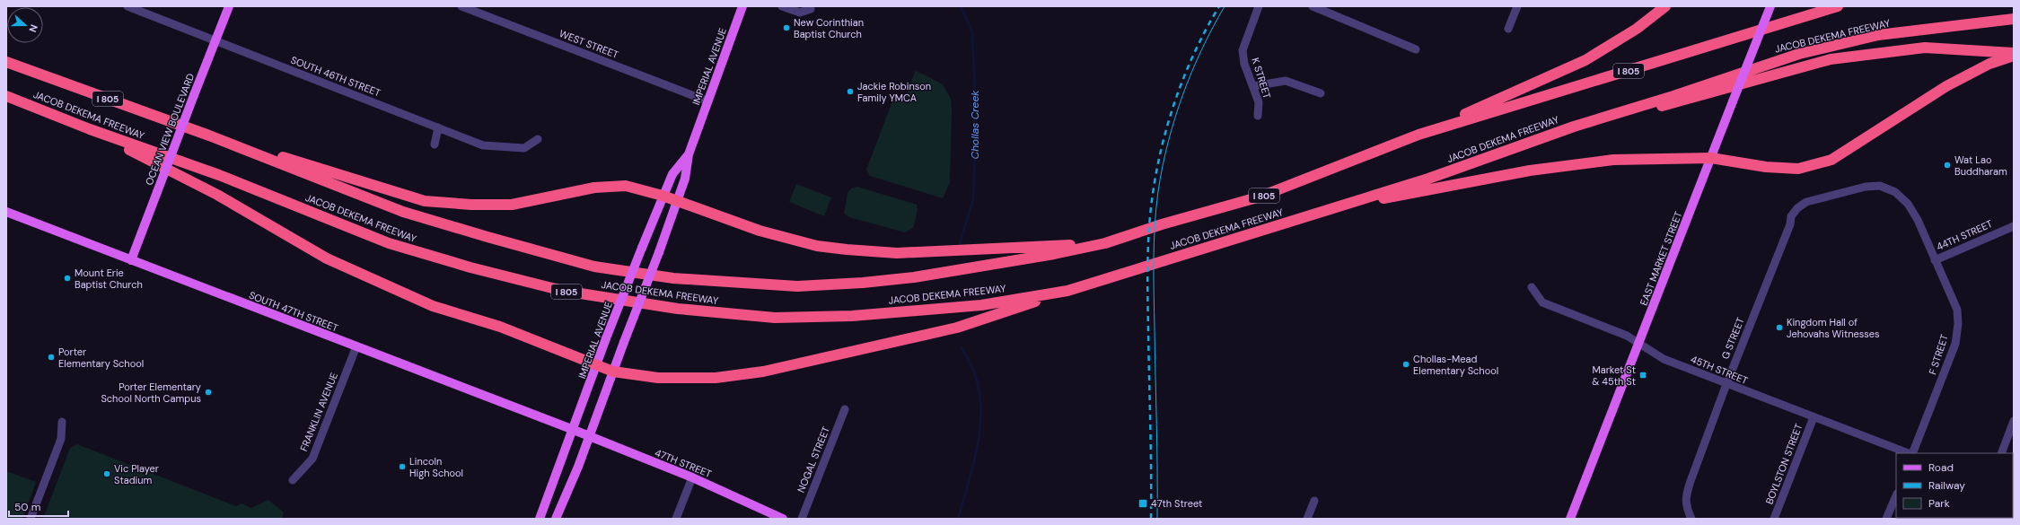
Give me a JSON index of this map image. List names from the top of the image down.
{
  "streets": {
    "highway": ["JACOB DEKEMA FREEWAY", "I 805"],
    "main road": [
      "IMPERIAL AVENUE",
      "OCEAN VIEW BOULEVARD",
      "EAST MARKET STREET",
      "SOUTH 47TH STREET",
      "47TH STREET"
    ],
    "street": [
      "WEST STREET",
      "SOUTH 46TH STREET",
      "K STREET",
      "44TH STREET",
      "G STREET",
      "F STREET",
      "45TH STREET",
      "FRANKLIN AVENUE",
      "NOGAL STREET",
      "BOYLSTON STREET"
    ]
  },
  "crossings": [
    ["WEST STREET", "IMPERIAL AVENUE"],
    ["IMPERIAL AVENUE", "SOUTH 47TH STREET"],
    ["IMPERIAL AVENUE", "47TH STREET"],
    ["SOUTH 46TH STREET", "OCEAN VIEW BOULEVARD"],
    ["OCEAN VIEW BOULEVARD", "SOUTH 47TH STREET"],
    ["44TH STREET", "G STREET"],
    ["44TH STREET", "F STREET"],
    ["EAST MARKET STREET", "45TH STREET"],
    ["SOUTH 47TH STREET", "FRANKLIN AVENUE"],
    ["SOUTH 47TH STREET", "47TH STREET"],
    ["G STREET", "45TH STREET"],
    ["45TH STREET", "BOYLSTON STREET"]
  ],
  "water": ["Chollas Creek"],
  "places": {
    "other": [
      "New Corinthian Baptist Church",
      "Jackie Robinson Family YMCA",
      "Wat Lao Buddharam",
      "Mount Erie Baptist Church",
      "Kingdom Hall of Jehovahs Witnesses",
      "Porter Elementary School",
      "Chollas-Mead Elementary School",
      "Porter Elementary School North Campus",
      "Lincoln High School",
      "Vic Player Stadium"
    ],
    "transit": ["Market St & 45th St", "47th Street"]
  },
  "legend": ["Road", "Railway", "Park"],
  "scale_bar": "50 m",
  "north": "right"
}
